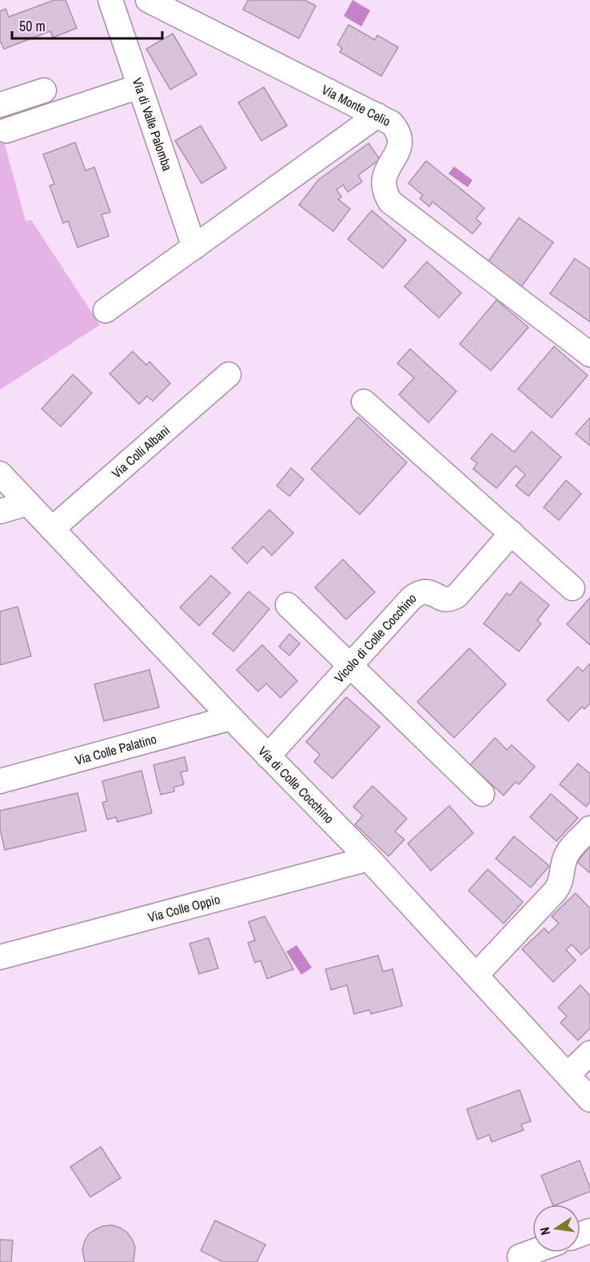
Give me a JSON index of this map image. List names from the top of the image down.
{
  "streets": {
    "street": [
      "Via Monte Celio",
      "Via di Valle Palomba",
      "Via Colli Albani",
      "Vicolo di Colle Cocchino",
      "Via Colle Palatino",
      "Via di Colle Cocchino",
      "Via Colle Oppio"
    ]
  },
  "crossings": [
    ["Via Colli Albani", "Via di Colle Cocchino"],
    ["Vicolo di Colle Cocchino", "Via di Colle Cocchino"],
    ["Via Colle Palatino", "Via di Colle Cocchino"],
    ["Via di Colle Cocchino", "Via Colle Oppio"]
  ],
  "scale_bar": "50 m",
  "north": "left"
}
